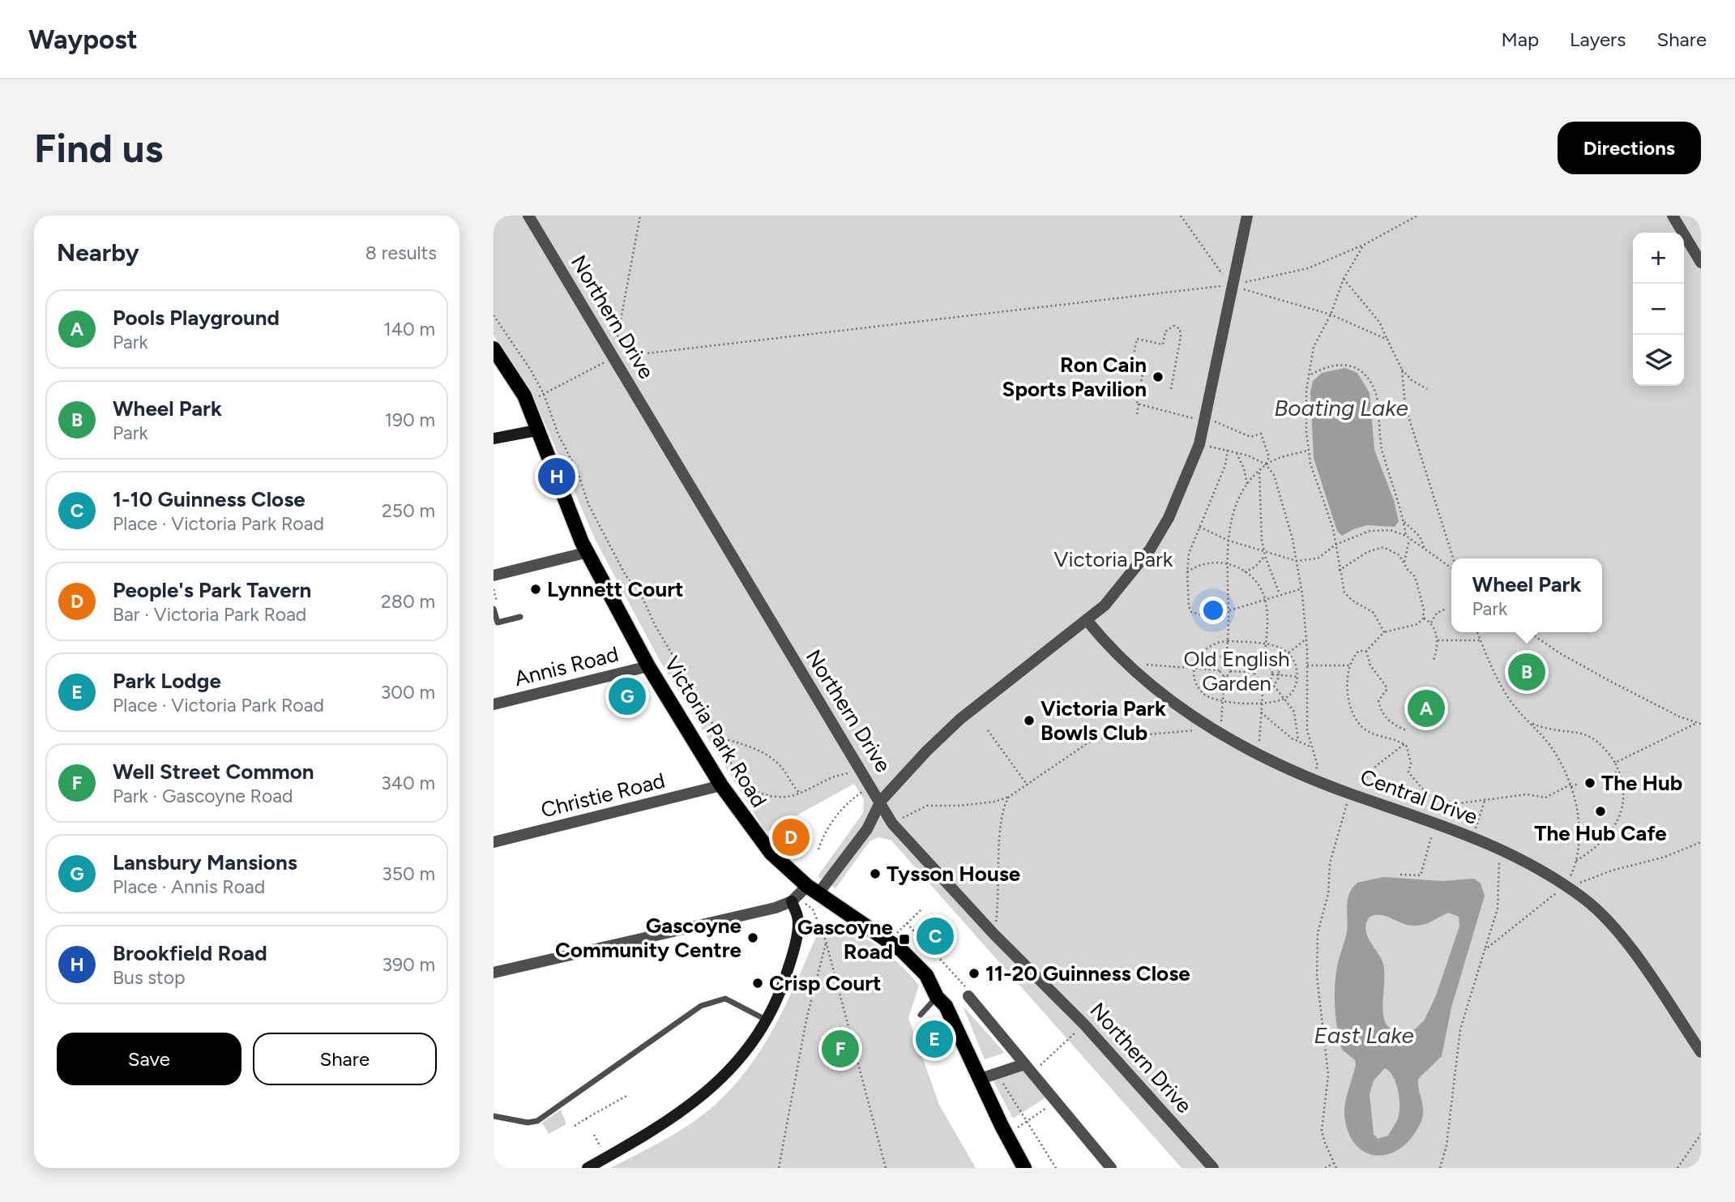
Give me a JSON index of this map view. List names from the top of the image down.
{
  "streets": {
    "main road": ["Victoria Park Road"],
    "street": [
      "Northern Drive",
      "Annis Road",
      "Christie Road",
      "Central Drive"
    ]
  },
  "crossings": [
    ["Annis Road", "Victoria Park Road"],
    ["Victoria Park Road", "Christie Road"]
  ],
  "water": ["Boating Lake", "East Lake"],
  "parks": ["Victoria Park", "Old English Garden"],
  "places": {
    "other": [
      "Ron Cain Sports Pavilion",
      "Lynnett Court",
      "Victoria Park Bowls Club",
      "The Hub",
      "The Hub Cafe",
      "Tysson House",
      "Gascoyne Community Centre",
      "11-20 Guinness Close",
      "Crisp Court"
    ],
    "transit": ["Gascoyne Road"]
  },
  "page": {
    "header": "Waypost",
    "nav": ["Map", "Layers", "Share"],
    "buttons": [
      "Directions",
      ["Save", "Share"]
    ],
    "title": "Find us",
    "heading": ["Nearby", "8 results"],
    "map_buttons": ["+", "−"],
    "list": [
      {
        "mark": "A",
        "name": "Pools Playground",
        "note": "Park",
        "value": "140 m"
      },
      {
        "mark": "B",
        "name": "Wheel Park",
        "note": "Park",
        "value": "190 m"
      },
      {
        "mark": "C",
        "name": "1-10 Guinness Close",
        "note": "Place · Victoria Park Road",
        "value": "250 m"
      },
      {
        "mark": "D",
        "name": "People's Park Tavern",
        "note": "Bar · Victoria Park Road",
        "value": "280 m"
      },
      {
        "mark": "E",
        "name": "Park Lodge",
        "note": "Place · Victoria Park Road",
        "value": "300 m"
      },
      {
        "mark": "F",
        "name": "Well Street Common",
        "note": "Park · Gascoyne Road",
        "value": "340 m"
      },
      {
        "mark": "G",
        "name": "Lansbury Mansions",
        "note": "Place · Annis Road",
        "value": "350 m"
      },
      {
        "mark": "H",
        "name": "Brookfield Road",
        "note": "Bus stop",
        "value": "390 m"
      }
    ],
    "pins": [
      "H",
      "B",
      "G",
      "A",
      "D",
      "C",
      "E",
      "F"
    ],
    "popup": ["Wheel Park", "Park"]
  }
}
